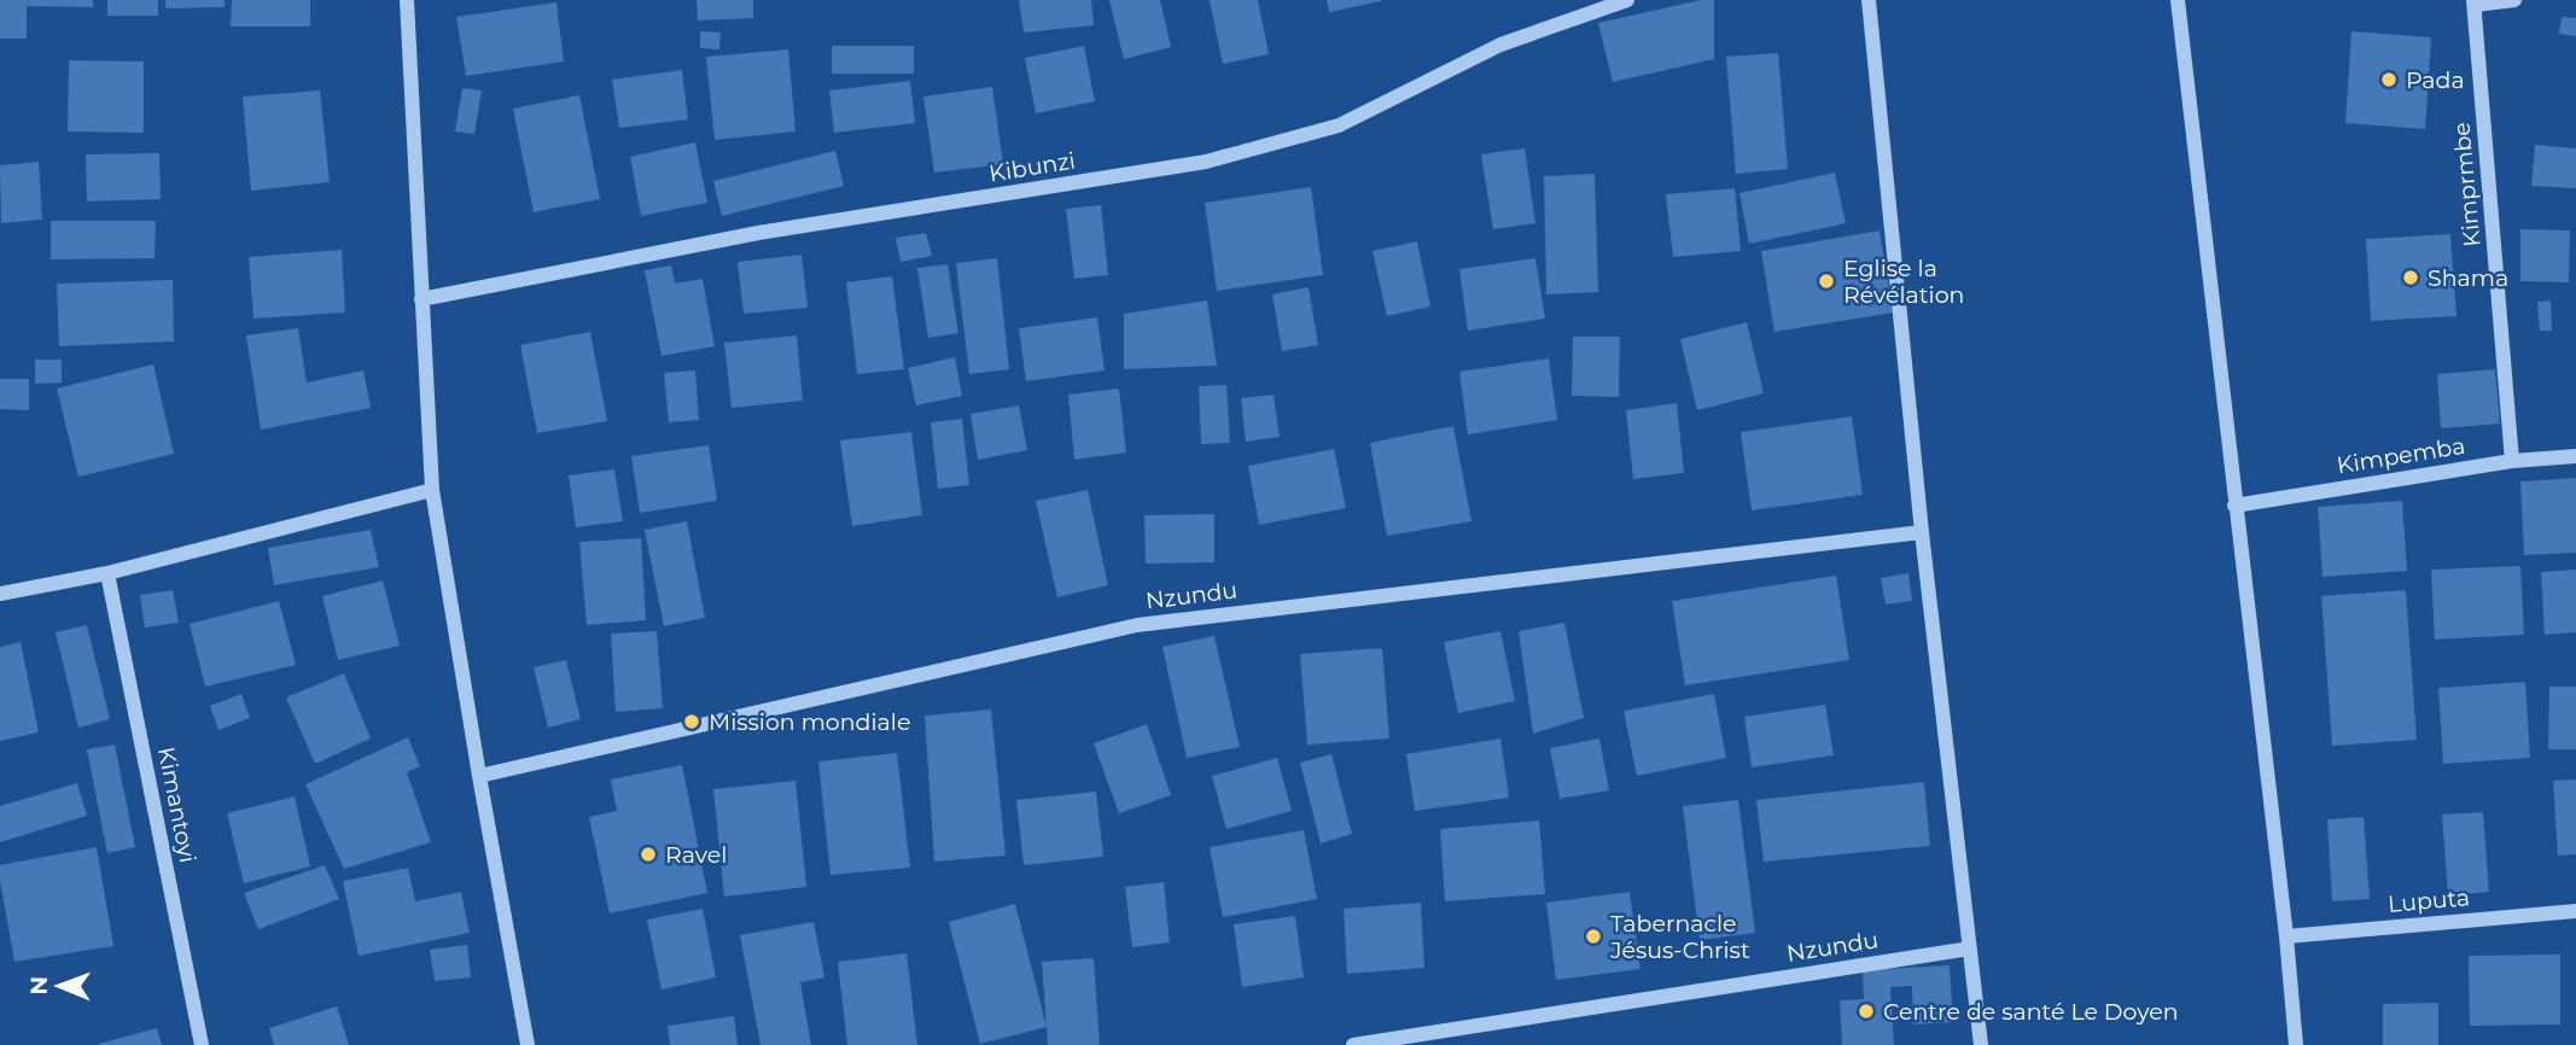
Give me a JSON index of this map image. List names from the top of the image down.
{
  "streets": {
    "street": [
      "Kibunzi",
      "Kimprmbe",
      "Kimpemba",
      "Nzundu",
      "Kimantoyi",
      "Luputa"
    ]
  },
  "crossings": [
    ["Kimprmbe", "Kimpemba"]
  ],
  "places": [
    "Pada",
    "Shama",
    "Eglise la Révélation",
    "Mission mondiale",
    "Ravel",
    "Tabernacle Jésus-Christ",
    "Centre de santé Le Doyen"
  ],
  "north": "left"
}
